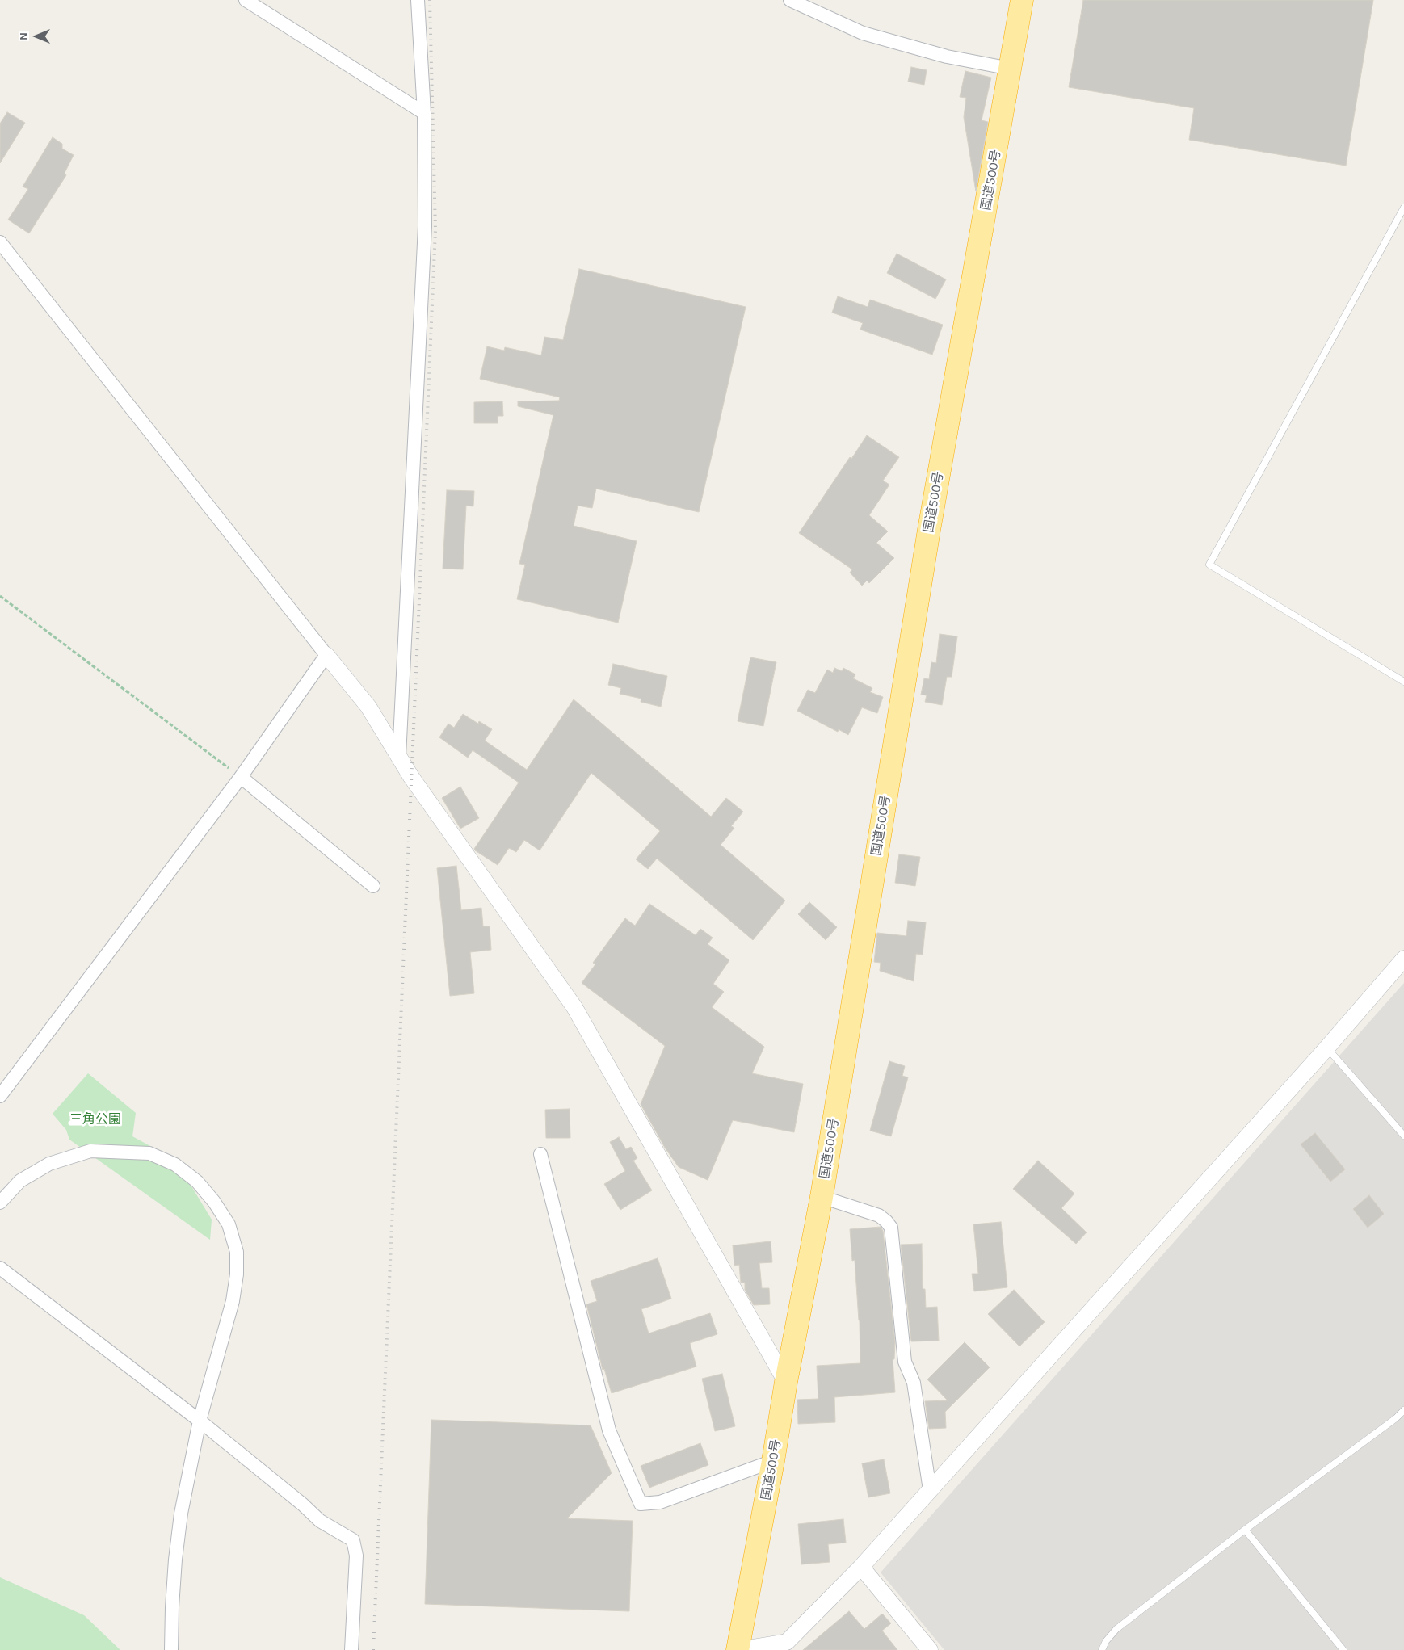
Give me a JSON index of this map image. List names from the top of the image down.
{
  "streets": {
    "highway": ["国道500号"]
  },
  "parks": ["三角公園"],
  "north": "left"
}
